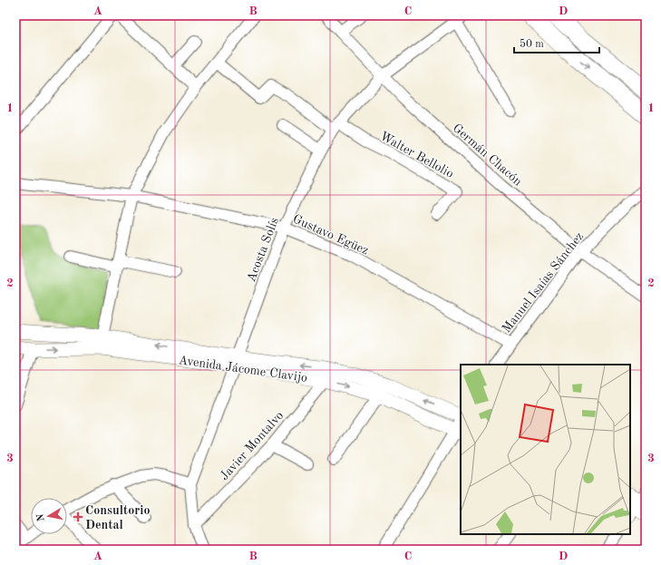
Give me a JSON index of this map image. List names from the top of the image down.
{
  "streets": {
    "street": [
      "Walter Bellolio",
      "Germán Chacón",
      "Gustavo Egüez",
      "Acosta Solís",
      "Manuel Isaías Sánchez",
      "Avenida Jácome Clavijo",
      "Javier Montalvo"
    ]
  },
  "crossings": [
    ["Walter Bellolio", "Acosta Solís"],
    ["Germán Chacón", "Acosta Solís"],
    ["Germán Chacón", "Manuel Isaías Sánchez"],
    ["Gustavo Egüez", "Acosta Solís"],
    ["Gustavo Egüez", "Manuel Isaías Sánchez"],
    ["Acosta Solís", "Avenida Jácome Clavijo"],
    ["Acosta Solís", "Javier Montalvo"],
    ["Avenida Jácome Clavijo", "Javier Montalvo"]
  ],
  "places": {
    "health": ["Consultorio Dental"]
  },
  "scale_bar": "50 m",
  "north": "left",
  "grid": {
    "columns": [
      "A",
      "B",
      "C",
      "D"
    ],
    "rows": ["1", "2", "3"]
  }
}
